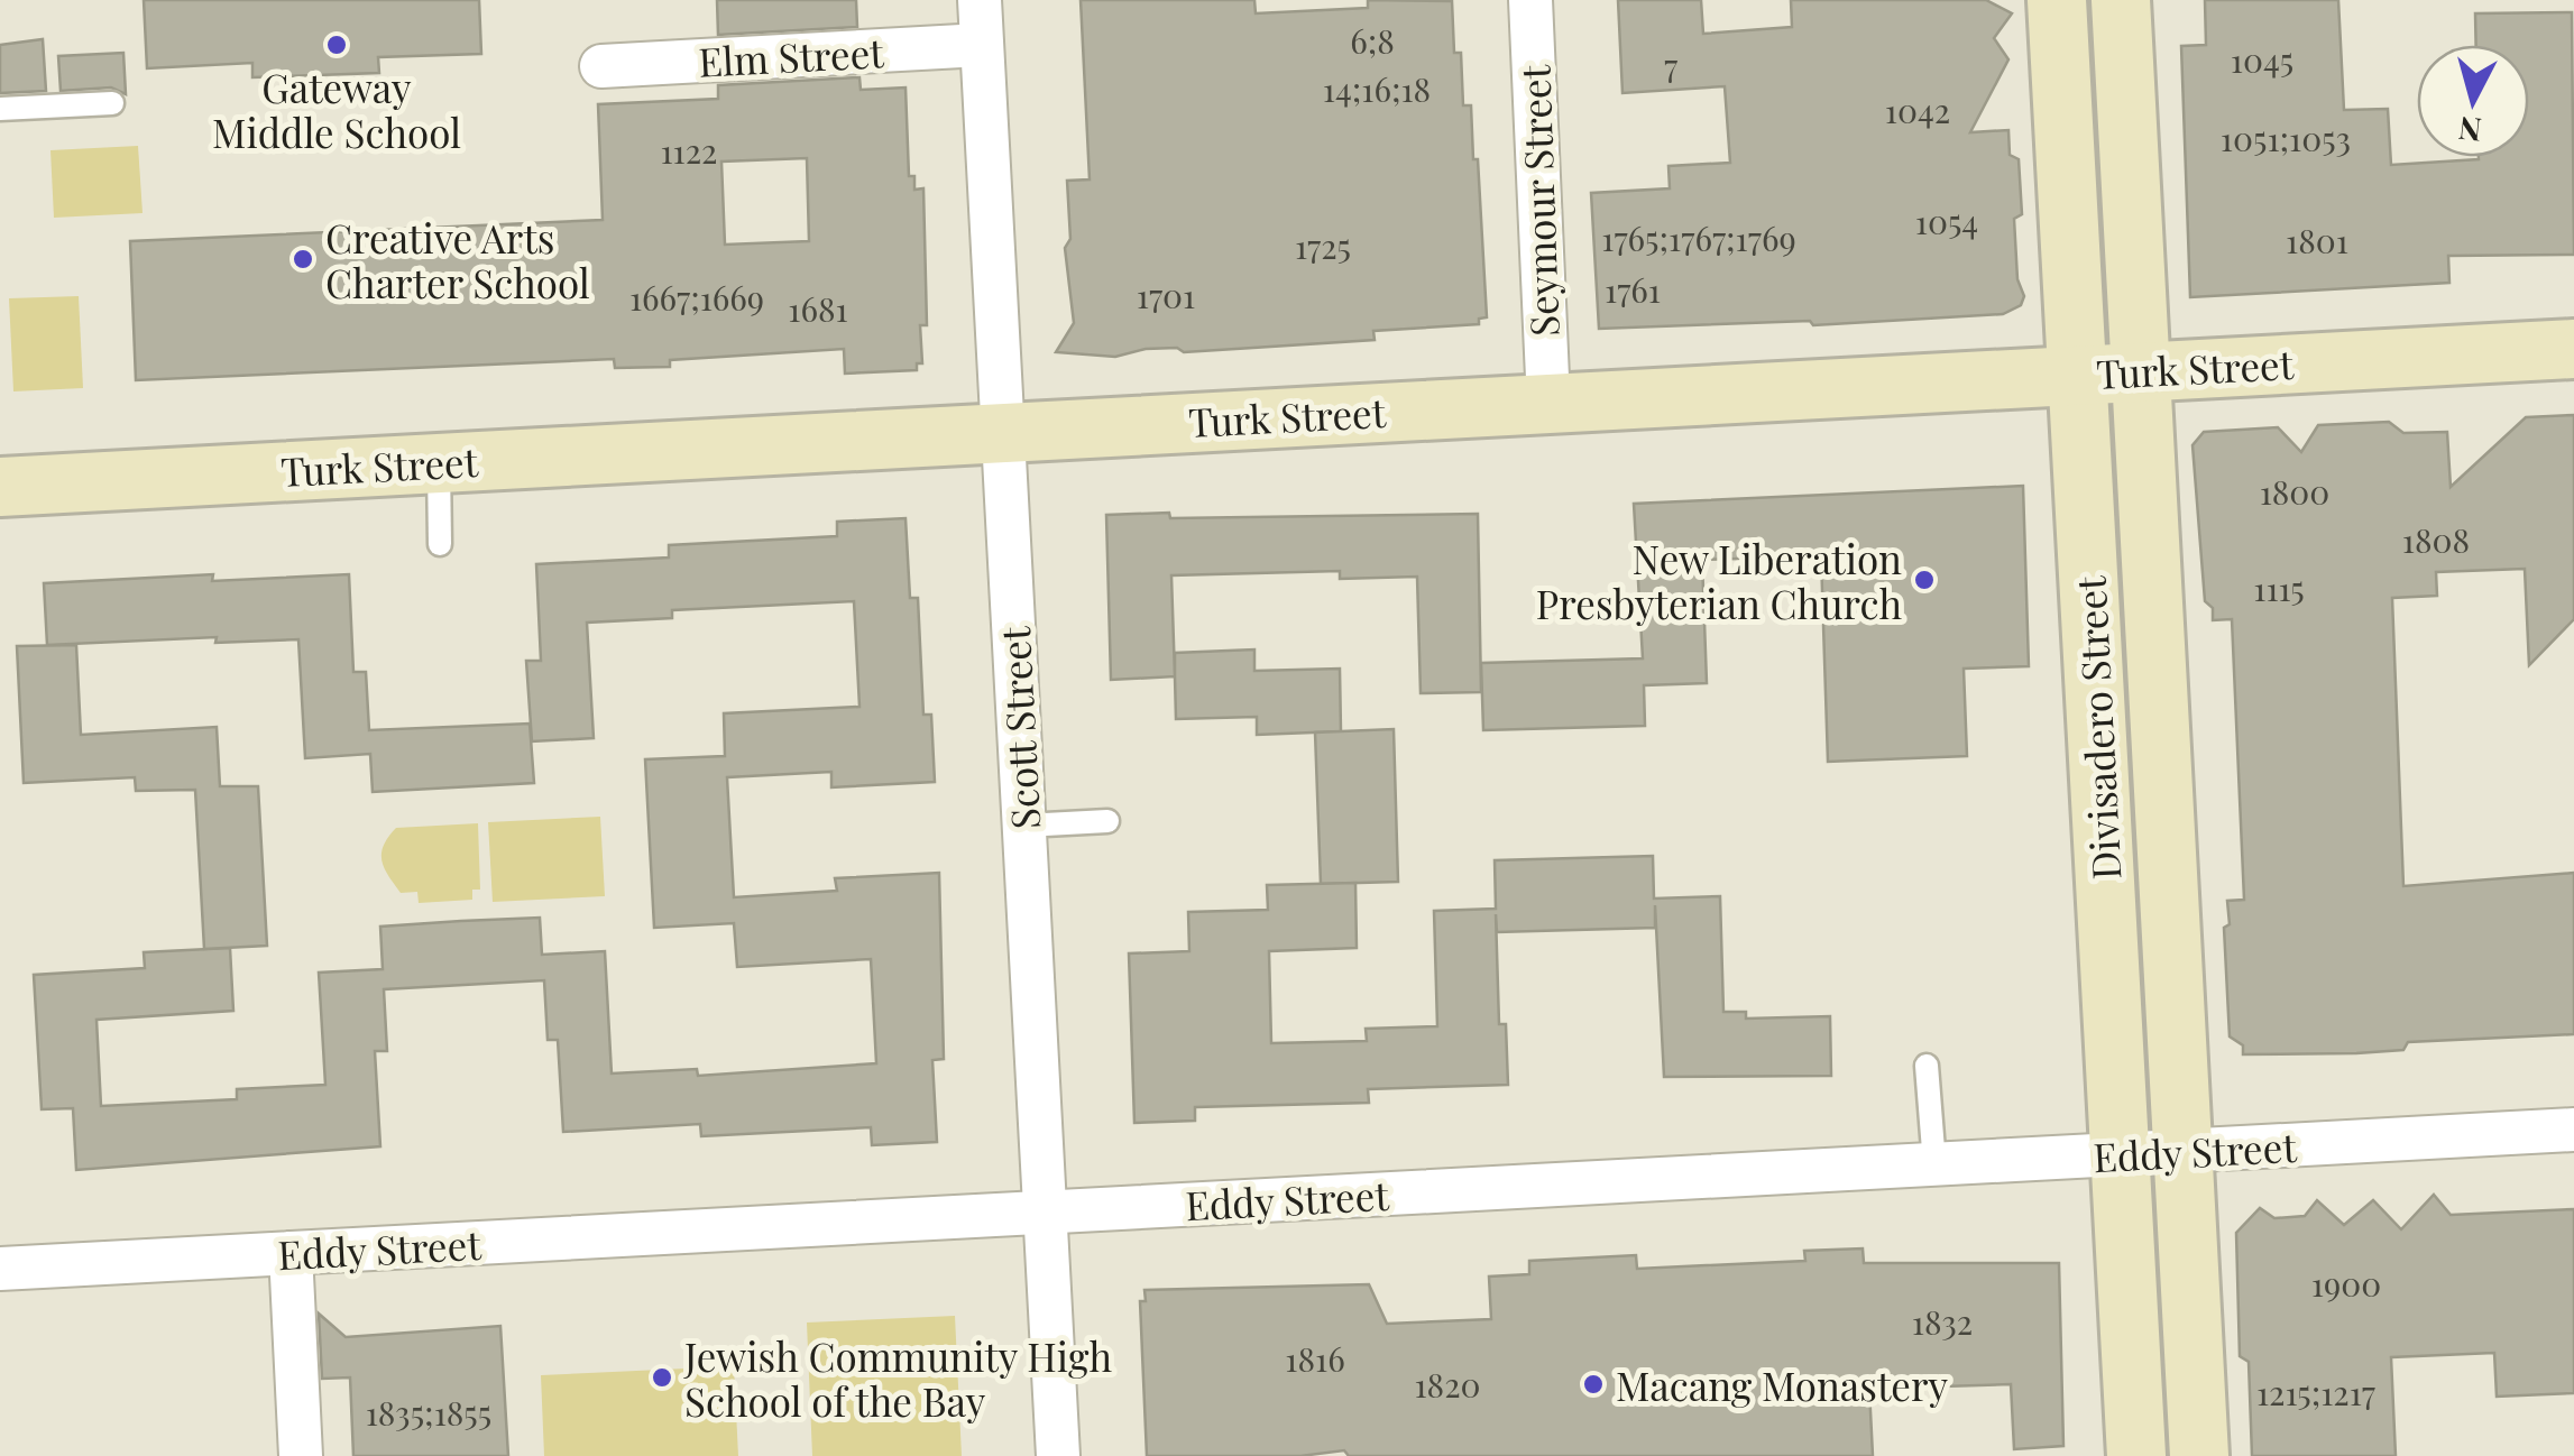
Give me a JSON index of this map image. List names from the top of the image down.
{
  "streets": {
    "main road": ["Turk Street", "Divisadero Street"],
    "street": [
      "Elm Street",
      "Seymour Street",
      "Scott Street",
      "Eddy Street"
    ]
  },
  "crossings": [
    ["Elm Street", "Scott Street"],
    ["Seymour Street", "Turk Street"],
    ["Turk Street", "Scott Street"],
    ["Turk Street", "Divisadero Street"],
    ["Scott Street", "Eddy Street"],
    ["Divisadero Street", "Eddy Street"]
  ],
  "places": [
    "Gateway Middle School",
    "Creative Arts Charter School",
    "New Liberation Presbyterian Church",
    "Jewish Community High School of the Bay",
    "Macang Monastery"
  ],
  "house_numbers": [
    "6;8",
    "1045",
    "7",
    "14;16;18",
    "1042",
    "1051;1053",
    "1122",
    "1054",
    "1765;1767;1769",
    "1801",
    "1725",
    "1761",
    "1701",
    "1667;1669",
    "1681",
    "1800",
    "1808",
    "1115",
    "1900",
    "1832",
    "1816",
    "1820",
    "1215;1217",
    "1835;1855"
  ],
  "north": "bottom"
}
